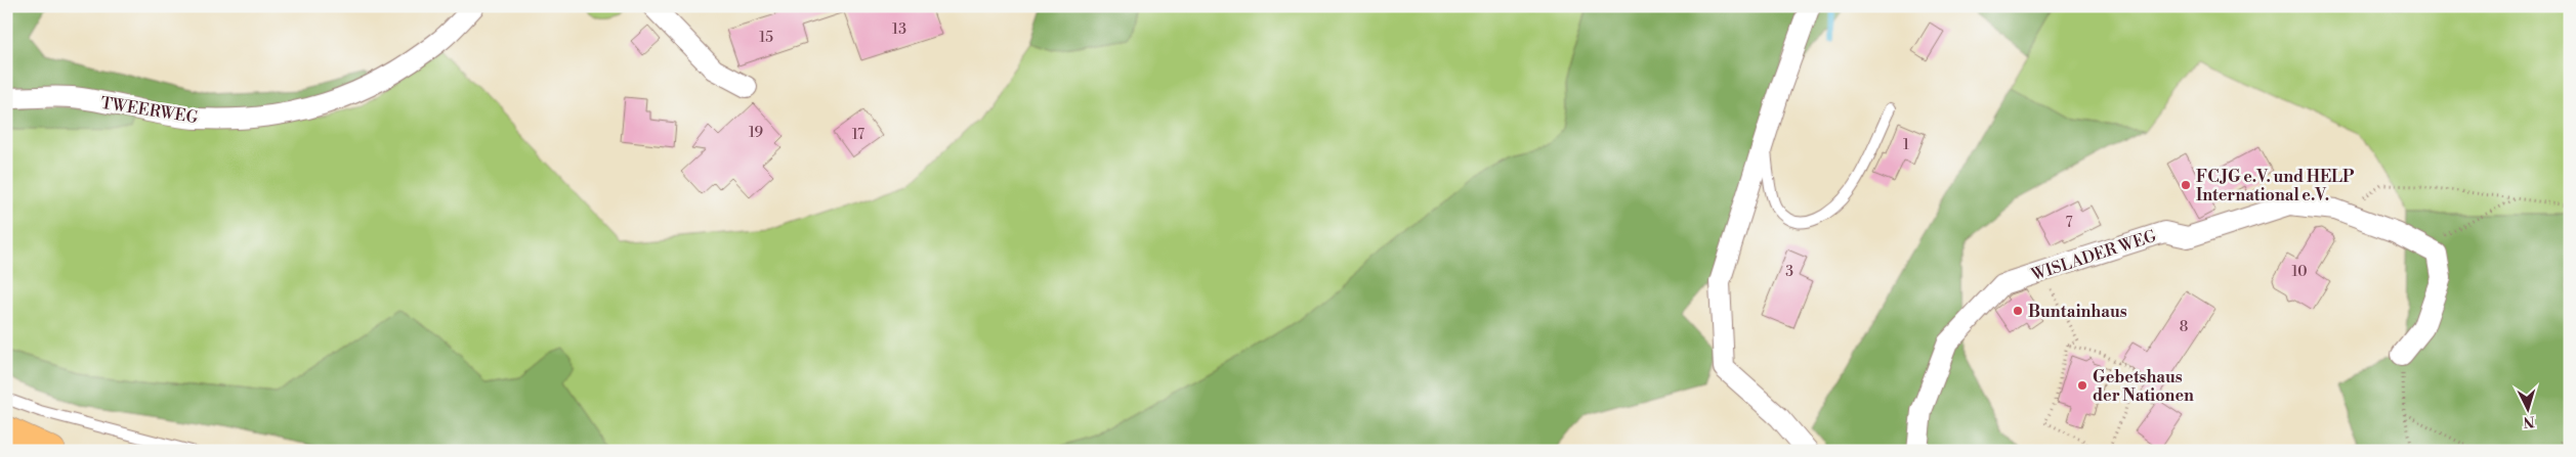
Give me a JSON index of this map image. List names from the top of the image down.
{
  "streets": {
    "street": ["TWEERWEG", "WISLADER WEG"]
  },
  "places": ["FCJG e.V. und HELP International e.V.", "Buntainhaus", "Gebetshaus der Nationen"],
  "house_numbers": [
    "13",
    "15",
    "19",
    "17",
    "1",
    "7",
    "3",
    "10",
    "8"
  ],
  "north": "bottom"
}
